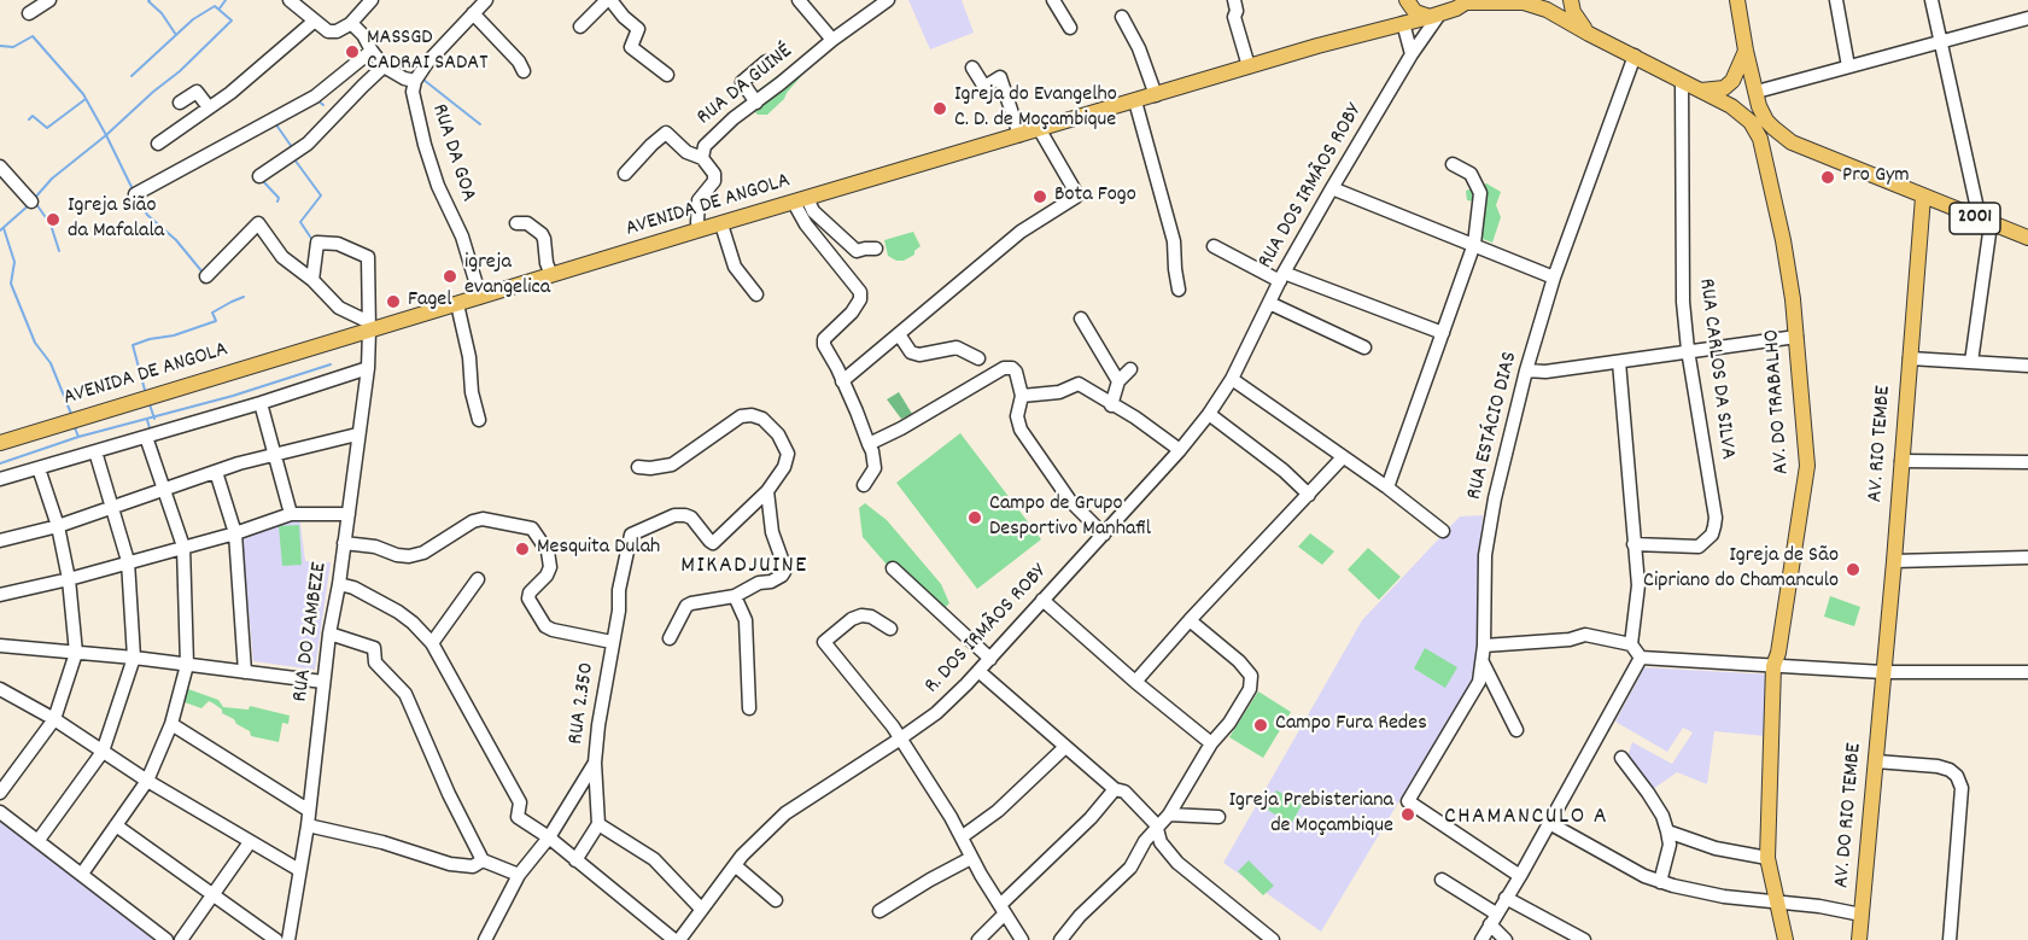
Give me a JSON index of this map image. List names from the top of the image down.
{
  "streets": {
    "main road": [
      "AVENIDA DE ANGOLA",
      "2001",
      "AV. DO TRABALHO",
      "AV. RIO TEMBE",
      "AV. DO RIO TEMBE"
    ],
    "street": [
      "RUA DA GUINÉ",
      "RUA DA GOA",
      "RUA DOS IRMÃOS ROBY",
      "RUA CARLOS DA SILVA",
      "RUA ESTÁCIO DIAS",
      "R. DOS IRMÃOS ROBY",
      "RUA DO ZAMBEZE",
      "RUA 2.350"
    ]
  },
  "crossings": [
    ["RUA DA GUINÉ", "AVENIDA DE ANGOLA"],
    ["RUA DA GOA", "AVENIDA DE ANGOLA"],
    ["RUA DOS IRMÃOS ROBY", "AVENIDA DE ANGOLA"],
    ["RUA DOS IRMÃOS ROBY", "R. DOS IRMÃOS ROBY"],
    ["AVENIDA DE ANGOLA", "RUA DO ZAMBEZE"],
    ["2001", "AV. DO TRABALHO"],
    ["2001", "AV. RIO TEMBE"],
    ["AV. RIO TEMBE", "AV. DO RIO TEMBE"]
  ],
  "districts": ["MIKADJUINE", "CHAMANCULO A"],
  "places": [
    "MASSGD CADRAI SADAT",
    "Igreja do Evangelho C. D. de Moçambique",
    "Pro Gym",
    "Bota Fogo",
    "Igreja Sião da Mafalala",
    "igreja evangelica",
    "Fagel",
    "Campo de Grupo Desportivo Manhafil",
    "Mesquita Dulah",
    "Igreja de São Cipriano do Chamanculo",
    "Campo Fura Redes",
    "Igreja Prebisteriana de Moçambique"
  ]
}
